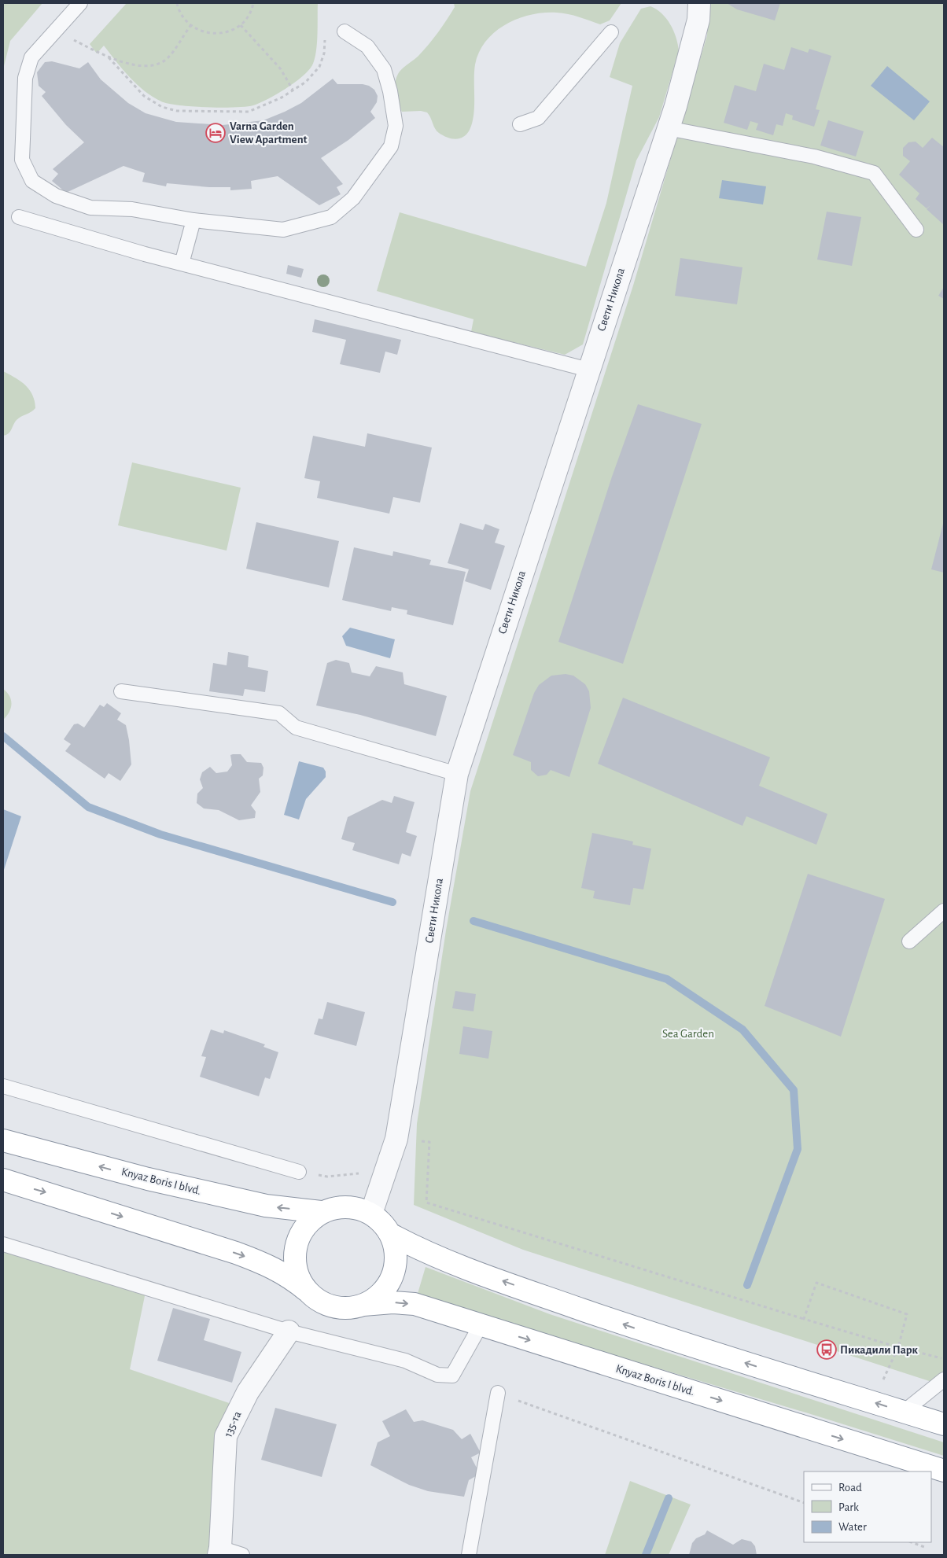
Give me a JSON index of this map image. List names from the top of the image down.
{
  "streets": {
    "highway": ["Knyaz Boris I blvd."],
    "street": ["Свети Никола", "135-та"]
  },
  "crossings": [
    ["Свети Никола", "Knyaz Boris I blvd."]
  ],
  "parks": ["Sea Garden"],
  "places": {
    "hotel": ["Varna Garden View Apartment"],
    "bus stop": ["Пикадили Парк"]
  },
  "legend": ["Road", "Park", "Water"]
}
